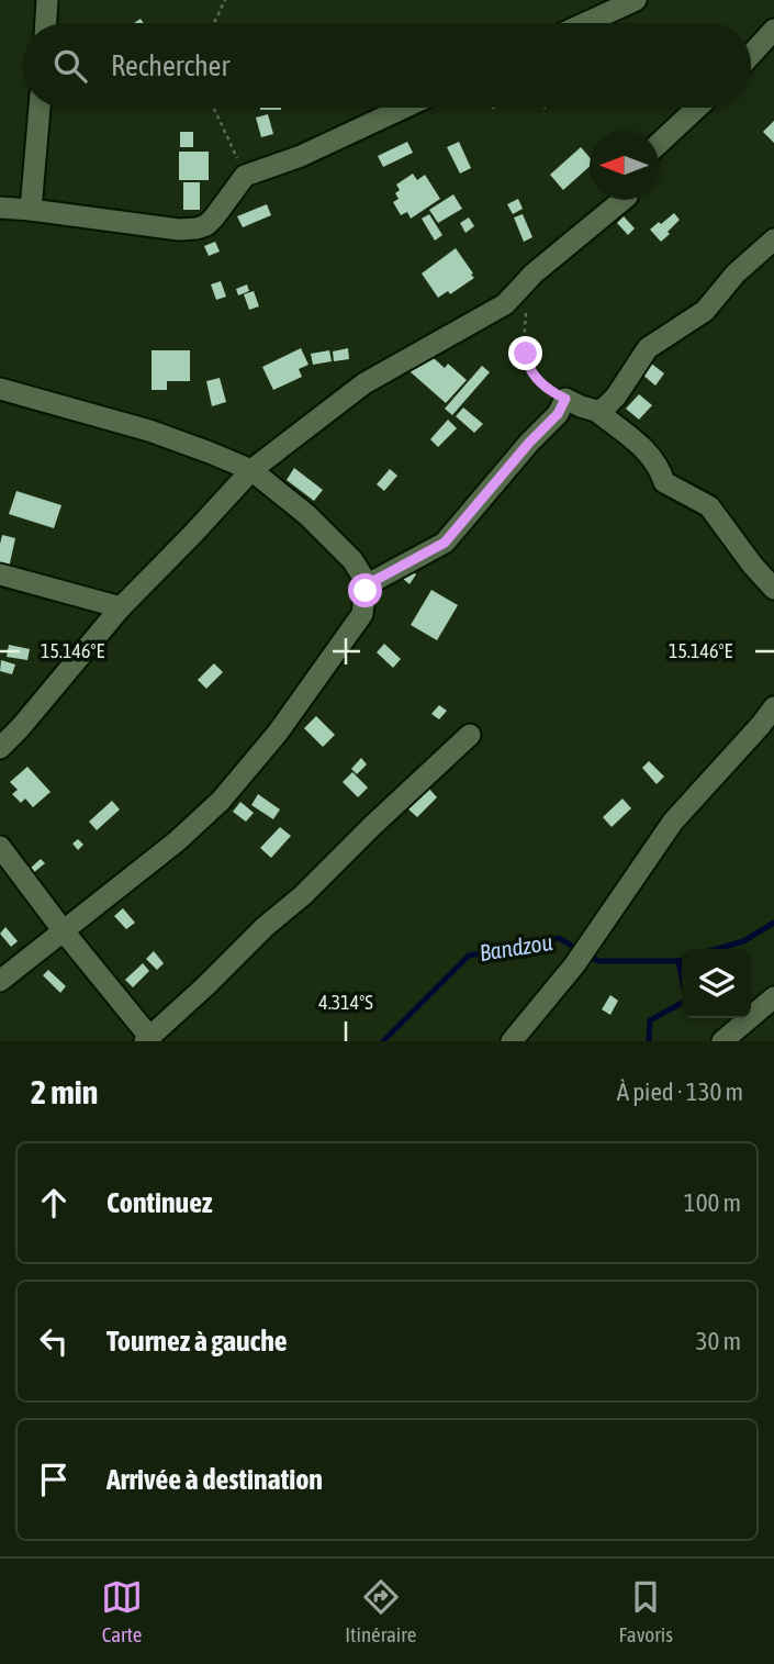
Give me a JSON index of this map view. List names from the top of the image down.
{
  "water": ["Bandzou"],
  "north": "left",
  "page": {
    "search": "Rechercher",
    "heading": ["2 min", "À pied · 130 m"],
    "list": [
      ["Continuez", "100 m"],
      ["Tournez à gauche", "30 m"],
      "Arrivée à destination"
    ],
    "nav": ["Carte", "Itinéraire", "Favoris"]
  },
  "coordinates": ["15.146°E", "4.314°S"]
}
